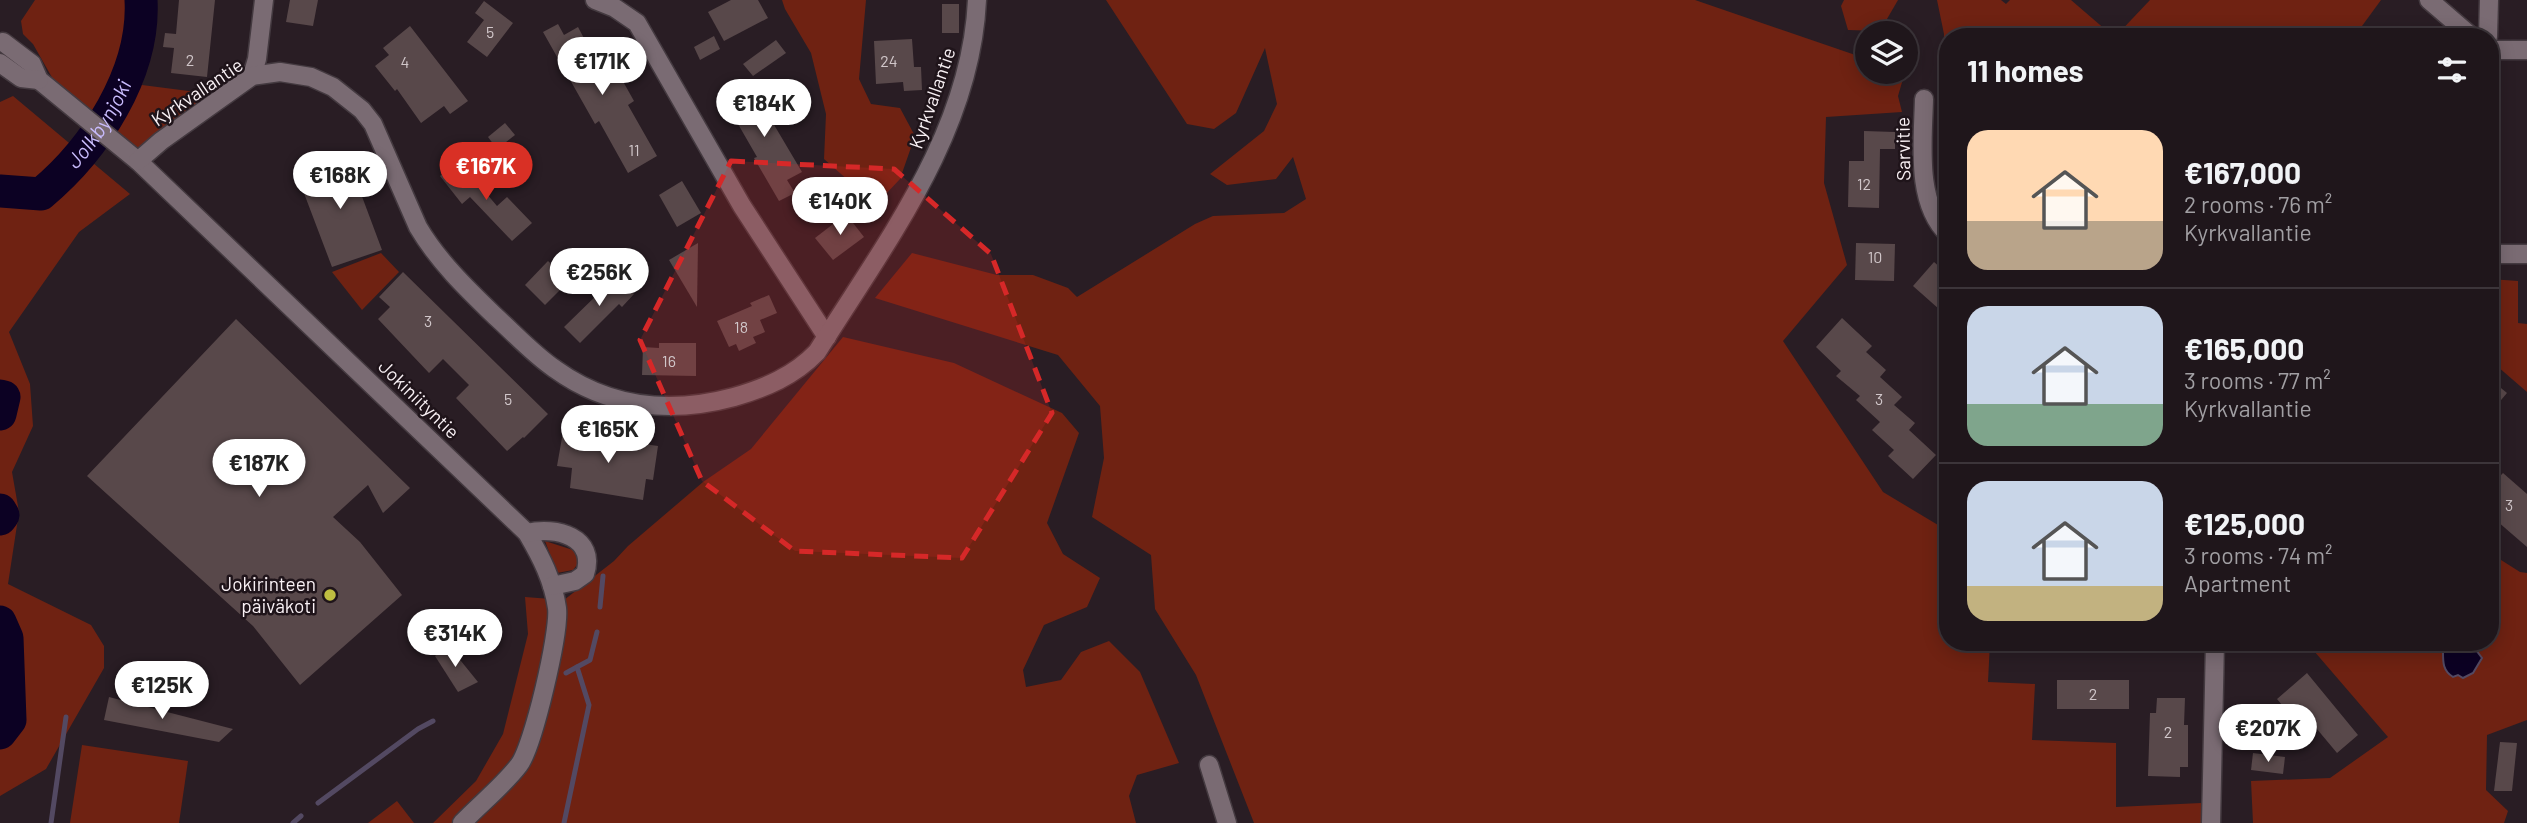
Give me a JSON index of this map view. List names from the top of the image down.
{
  "streets": {
    "street": ["Kyrkvallantie", "Sarvitie", "Jokiniityntie"]
  },
  "crossings": [
    ["Kyrkvallantie", "Jokiniityntie"]
  ],
  "water": ["Jolkbynjoki"],
  "places": ["Jokirinteen päiväkoti"],
  "house_numbers": [
    "5",
    "2",
    "24",
    "4",
    "11",
    "12",
    "10",
    "3",
    "18",
    "16",
    "5",
    "3",
    "3",
    "2",
    "2"
  ],
  "page": {
    "heading": "11 homes",
    "price": [
      "€171K",
      "€184K",
      "€167K",
      "€168K",
      "€140K",
      "€256K",
      "€165K",
      "€187K",
      "€314K",
      "€125K",
      "€207K"
    ],
    "list": [
      {
        "name": "€167,000",
        "note": "2 rooms · 76 m² · Kyrkvallantie"
      },
      {
        "name": "€165,000",
        "note": "3 rooms · 77 m² · Kyrkvallantie"
      },
      {
        "name": "€125,000",
        "note": "3 rooms · 74 m² · Apartment"
      }
    ]
  }
}
